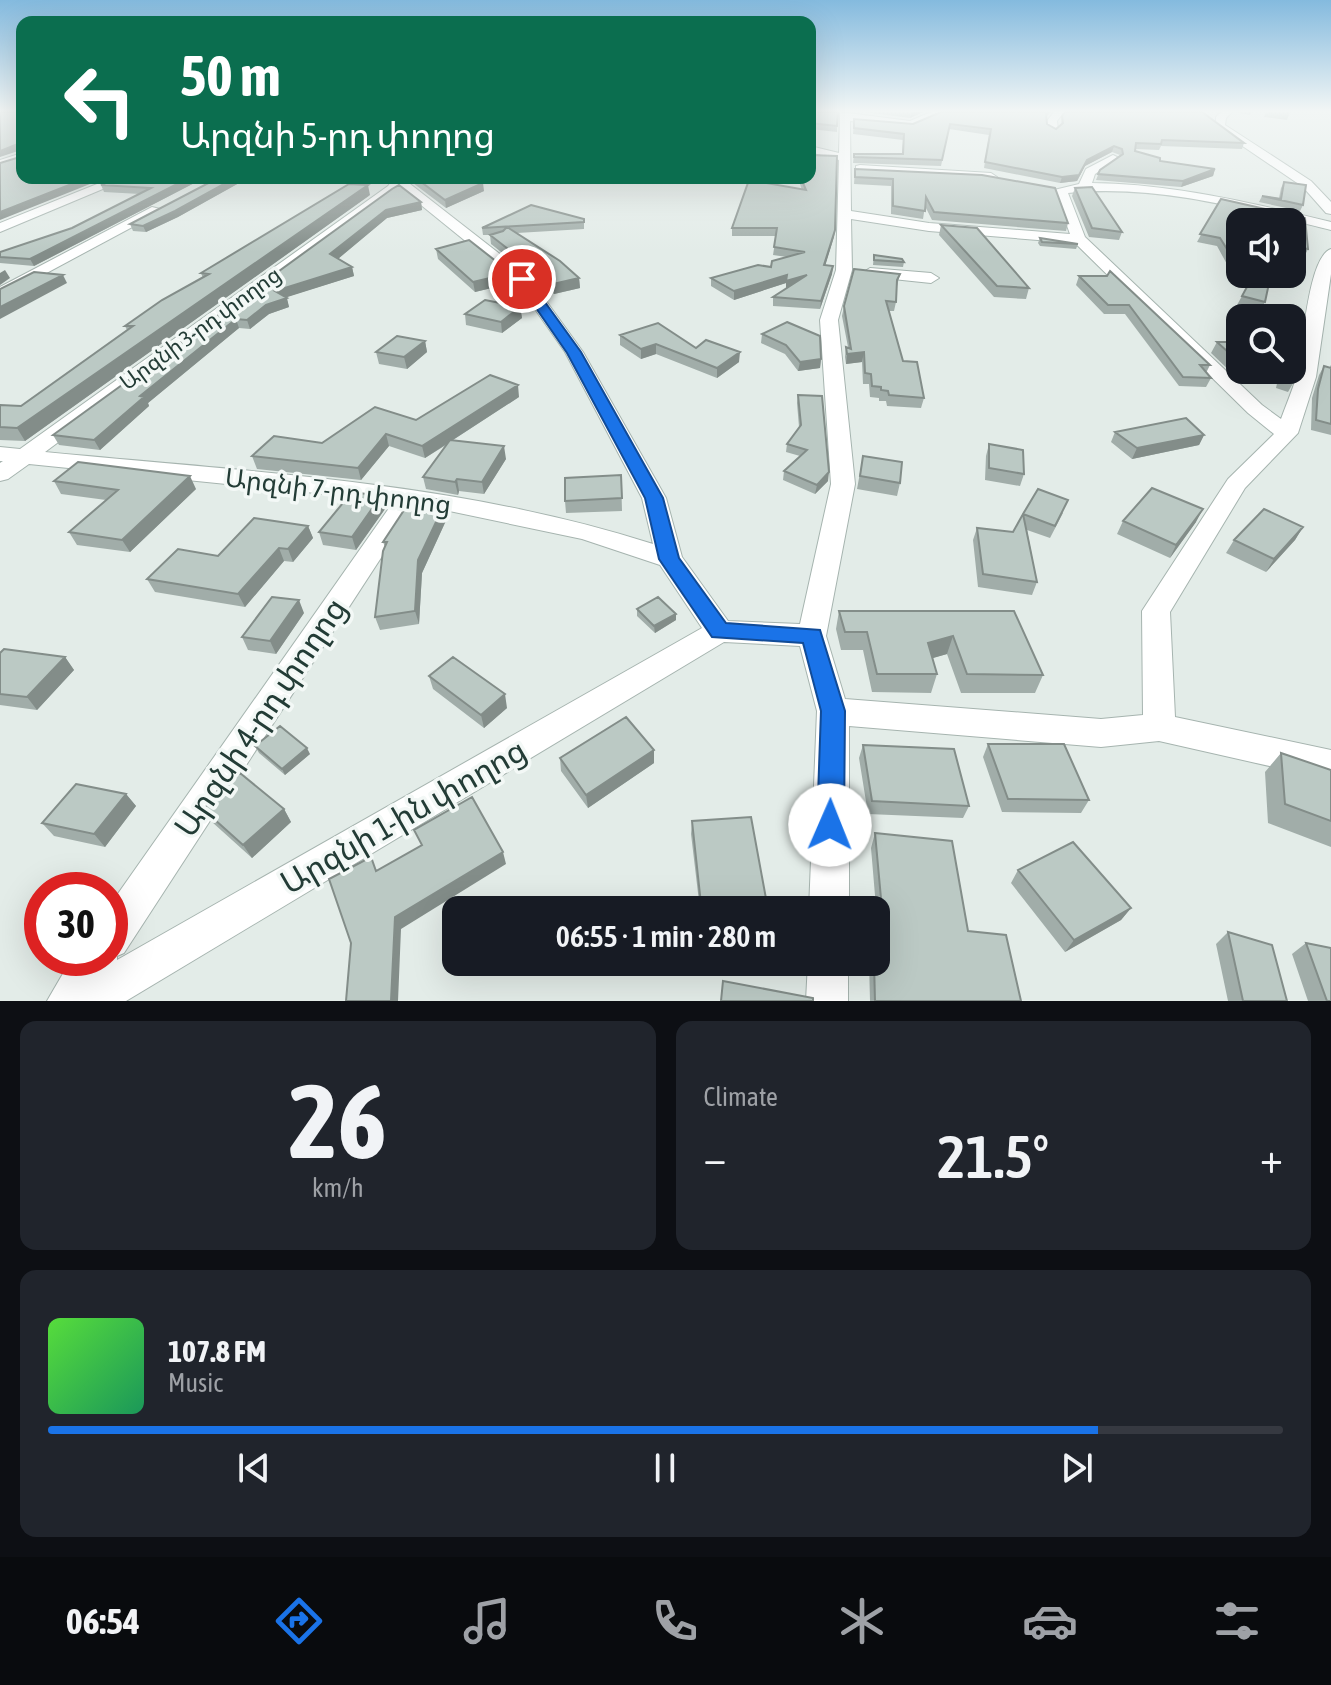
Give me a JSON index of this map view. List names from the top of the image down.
{
  "streets": {
    "street": [
      "Արզնի 3-րդ փողոց",
      "Արզնի 7-րդ փողոց",
      "Արզնի 4-րդ փողոց",
      "Արզնի 1-ին փողոց"
    ]
  },
  "crossings": [
    ["Արզնի 3-րդ փողոց", "Արզնի 7-րդ փողոց"],
    ["Արզնի 7-րդ փողոց", "Արզնի 4-րդ փողոց"]
  ],
  "page": {
    "turn": ["50 m", "Արզնի 5-րդ փողոց"],
    "limit": "30",
    "trip": "06:55 · 1 min · 280 m",
    "tile": [
      ["26", "km/h"],
      "Climate"
    ],
    "heat": ["−", "21.5°", "+"],
    "song": ["107.8 FM", "Music"],
    "tabs": "06:54"
  }
}
